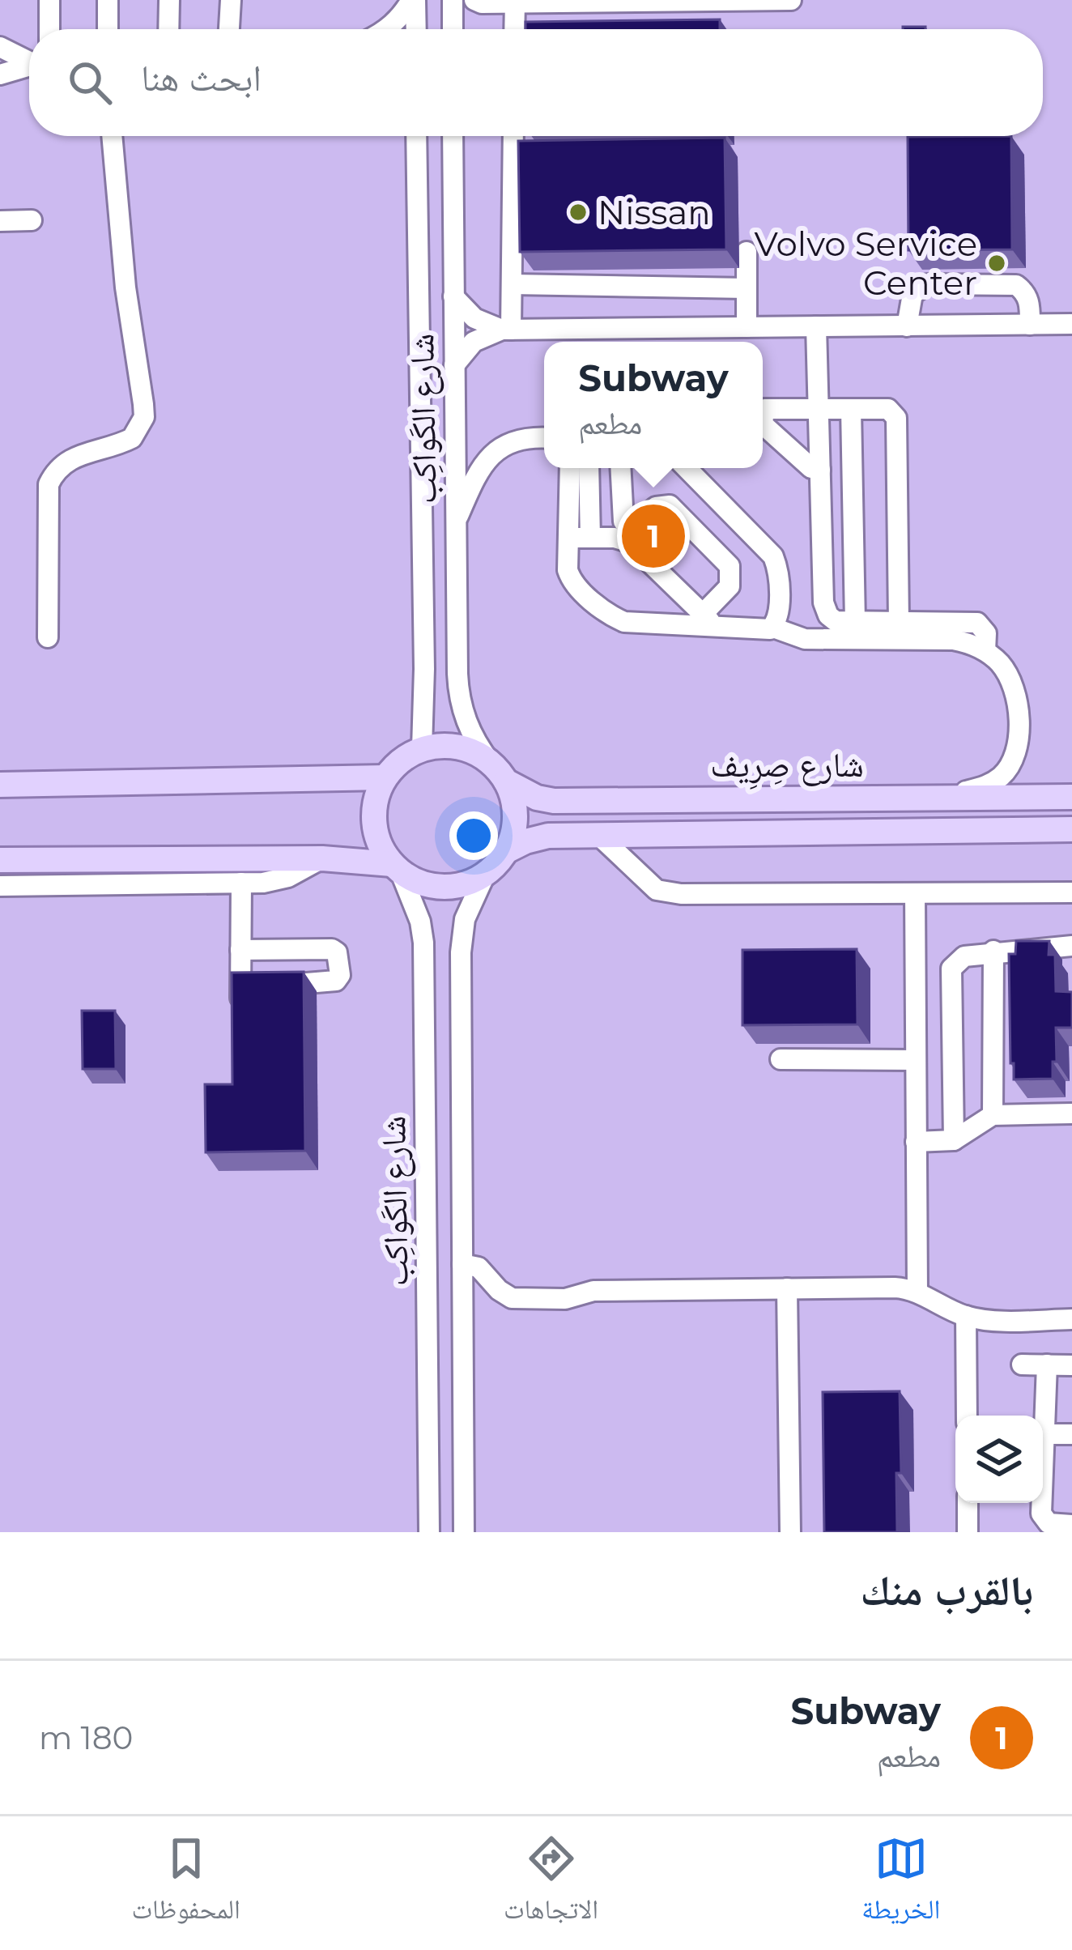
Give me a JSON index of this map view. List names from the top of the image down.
{
  "streets": {
    "main road": ["شارع صِرِيف"],
    "street": ["شارع الكَواكِب"]
  },
  "crossings": [
    ["شارع الكَواكِب", "شارع صِرِيف"]
  ],
  "places": ["Nissan", "Volvo Service Center"],
  "page": {
    "search": "ابحث هنا",
    "popup": ["Subway", "مطعم"],
    "pins": "1",
    "heading": "بالقرب منك",
    "list": [
      {
        "mark": "1",
        "name": "Subway",
        "note": "مطعم",
        "value": "180 m"
      }
    ],
    "nav": ["الخريطة", "الاتجاهات", "المحفوظات"]
  }
}
